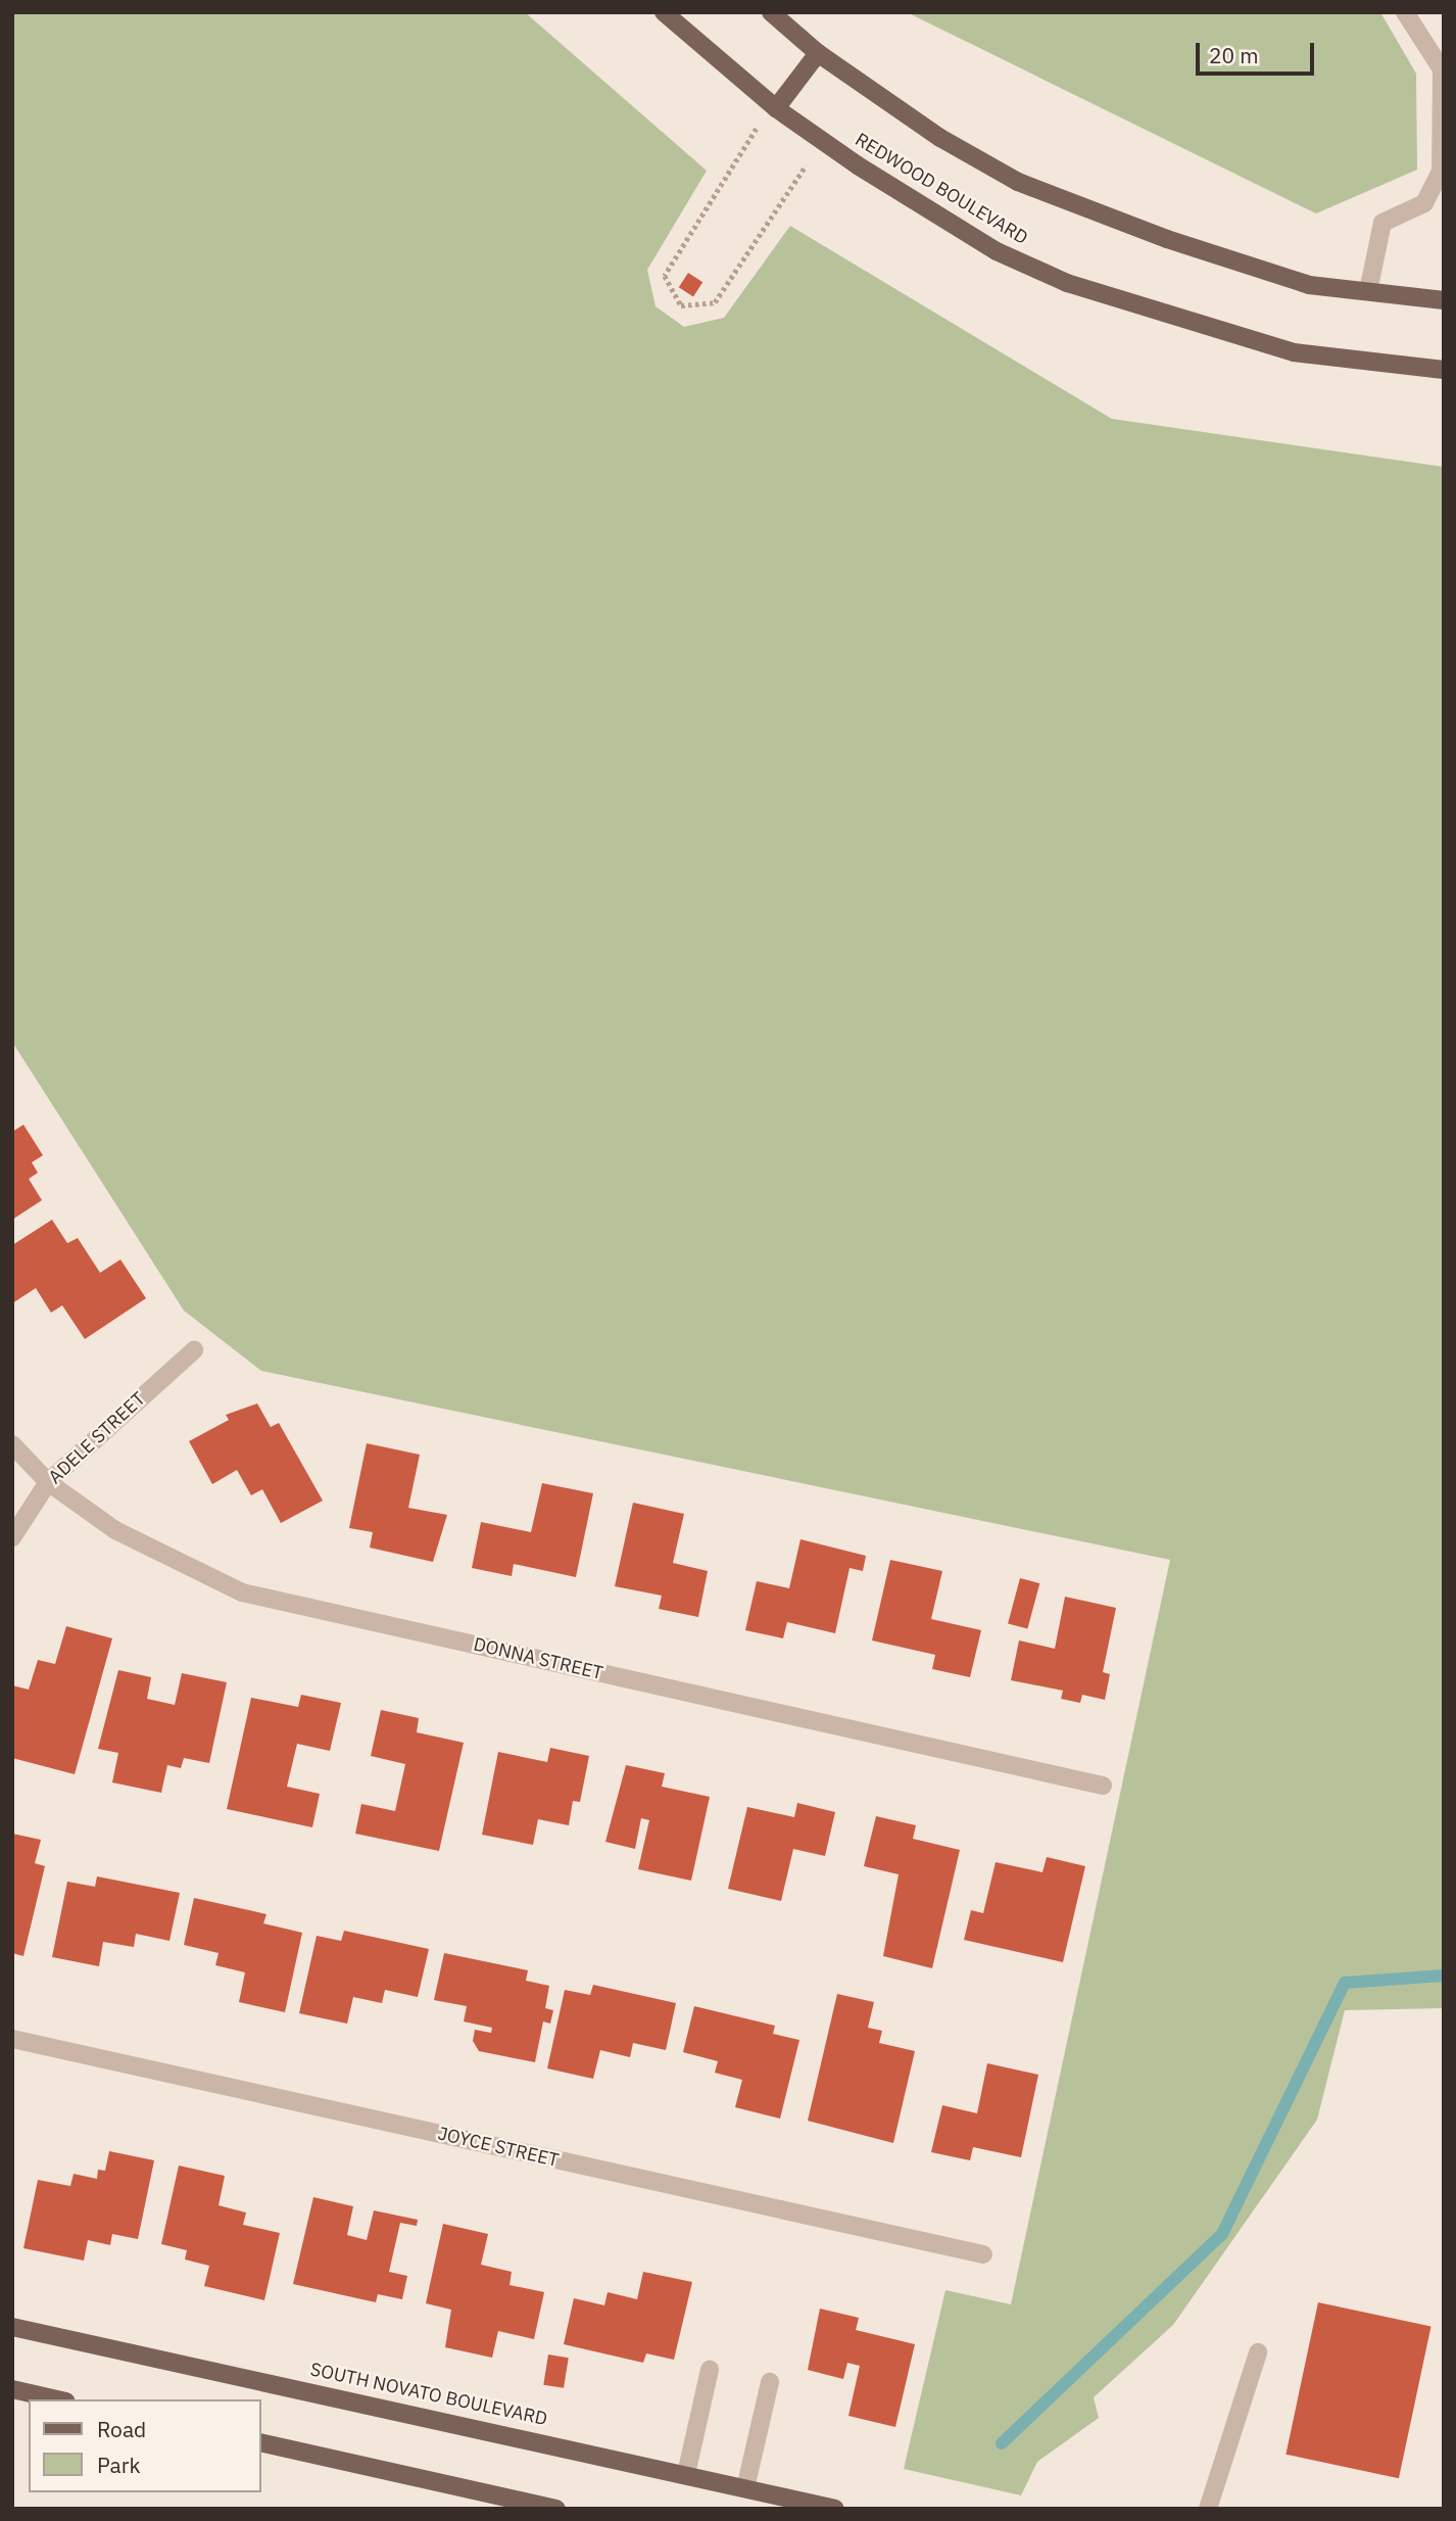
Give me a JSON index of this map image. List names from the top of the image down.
{
  "streets": {
    "main road": ["REDWOOD BOULEVARD", "SOUTH NOVATO BOULEVARD"],
    "street": ["ADELE STREET", "DONNA STREET", "JOYCE STREET"]
  },
  "crossings": [
    ["ADELE STREET", "DONNA STREET"]
  ],
  "legend": ["Road", "Park"],
  "scale_bar": "20 m"
}
